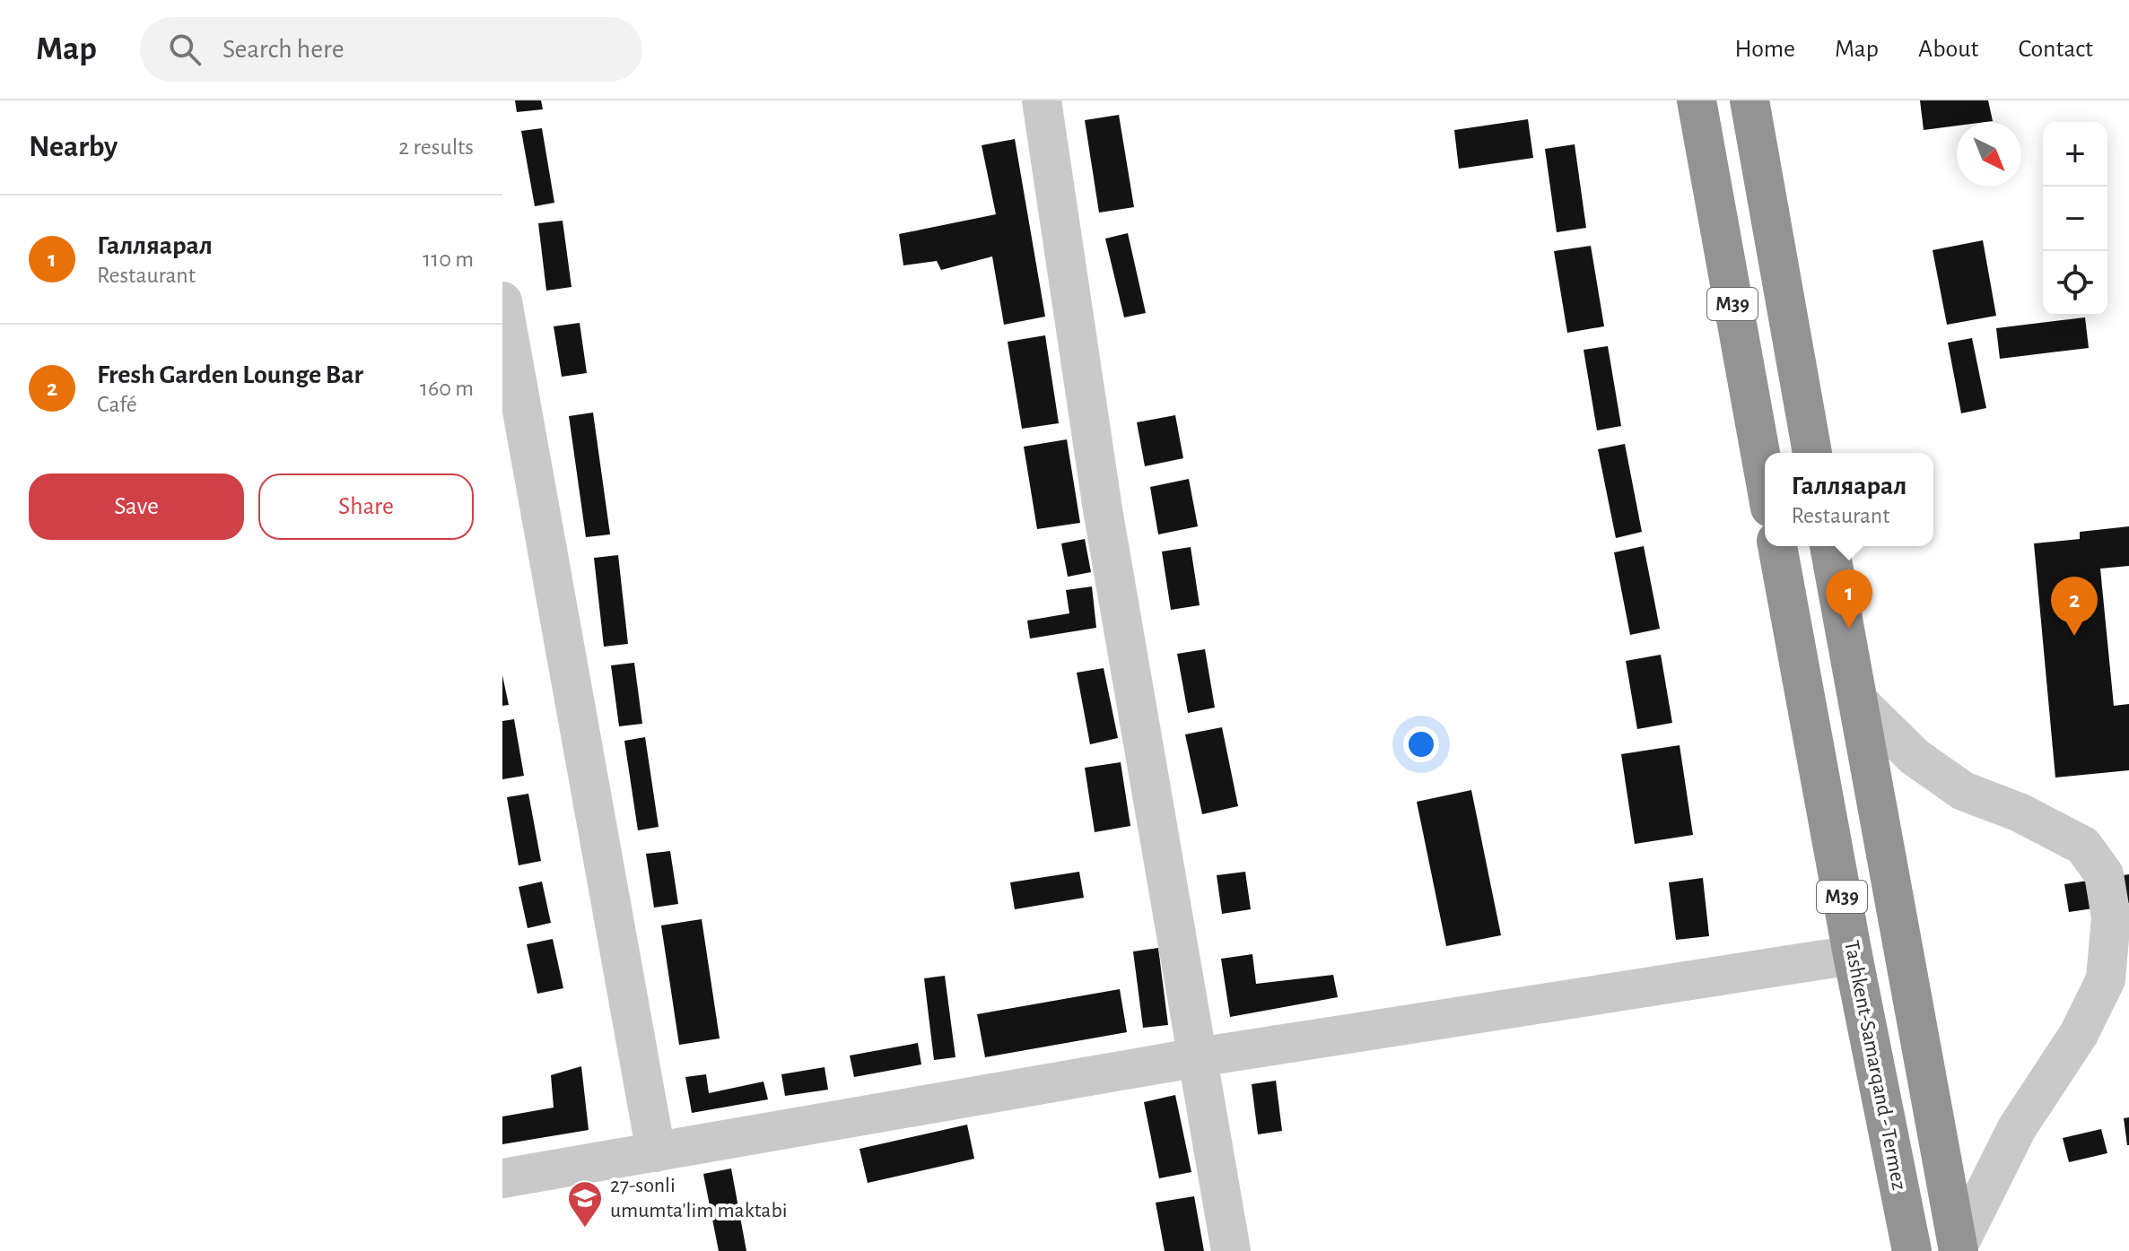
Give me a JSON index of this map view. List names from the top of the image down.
{
  "streets": {
    "highway": ["M39", "Tashkent-Samarqand - Termez"]
  },
  "places": {
    "school or university": ["27-sonli umumta'lim maktabi"]
  },
  "north": "bottom right",
  "page": {
    "header": "Map",
    "search": "Search here",
    "nav": [
      "Home",
      "Map",
      "About",
      "Contact"
    ],
    "heading": ["Nearby", "2 results"],
    "map_buttons": ["+", "−"],
    "list": [
      {
        "mark": "1",
        "name": "Галляарал",
        "note": "Restaurant",
        "value": "110 m"
      },
      {
        "mark": "2",
        "name": "Fresh Garden Lounge Bar",
        "note": "Café",
        "value": "160 m"
      }
    ],
    "buttons": ["Save", "Share"],
    "popup": ["Галляарал", "Restaurant"],
    "pins": ["1", "2"]
  }
}
